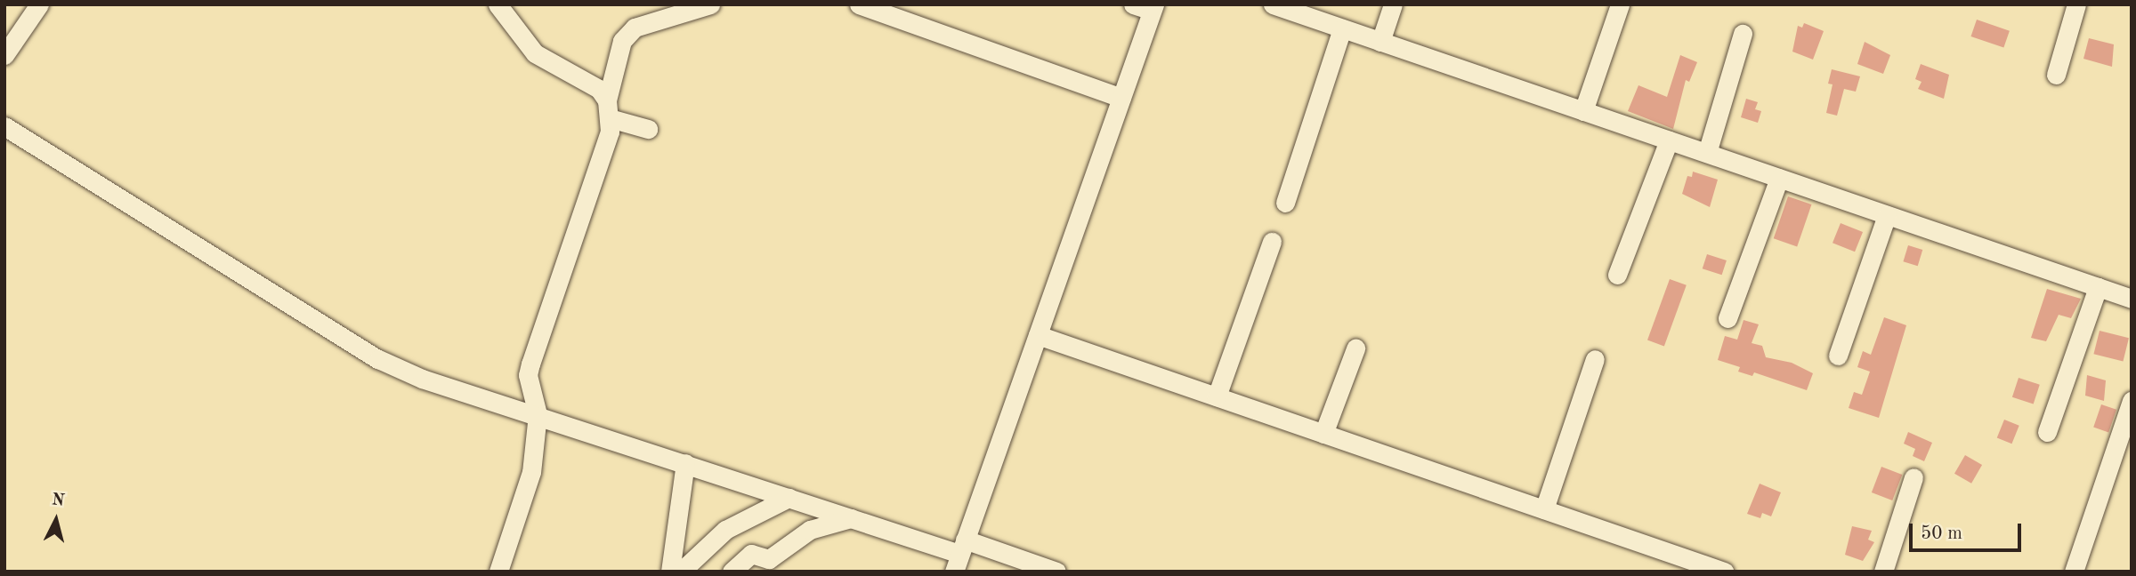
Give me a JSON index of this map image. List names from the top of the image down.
{
  "scale_bar": "50 m",
  "north": "top"
}
